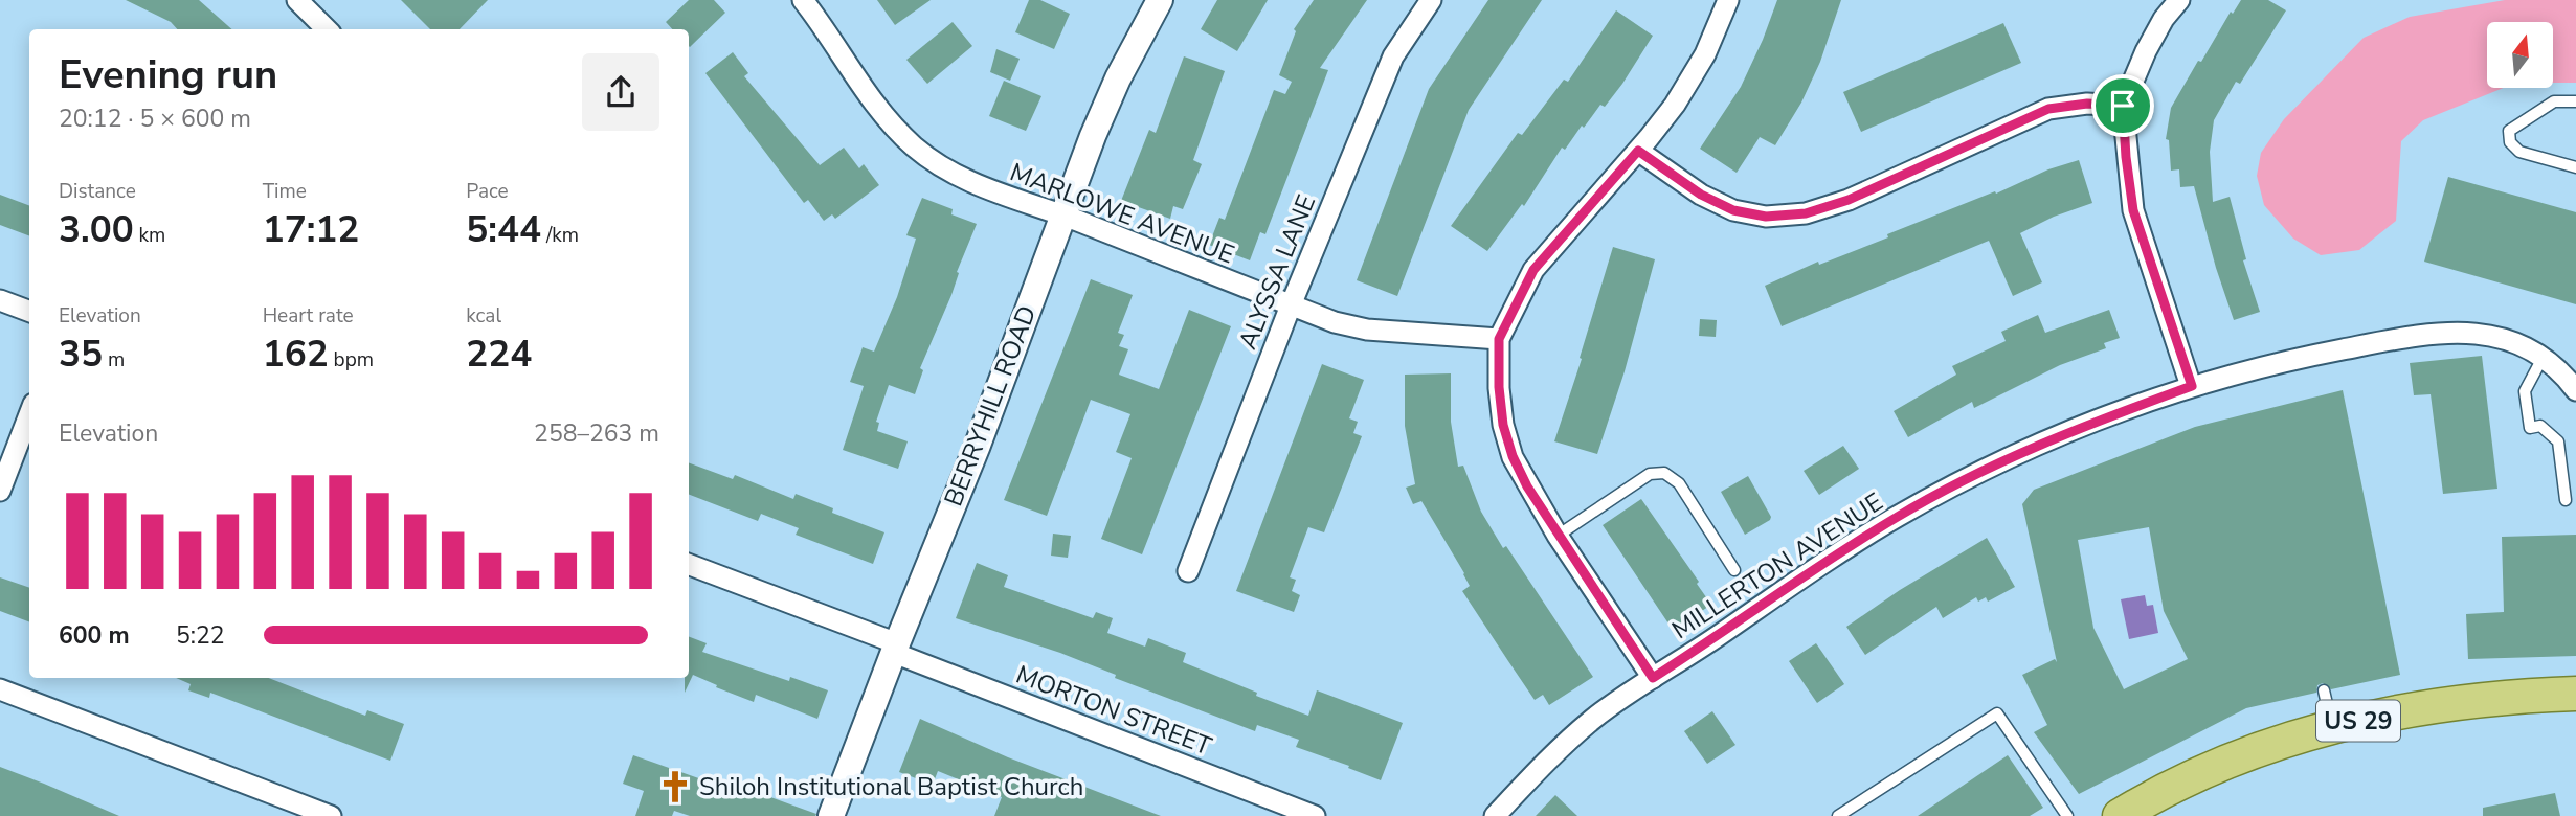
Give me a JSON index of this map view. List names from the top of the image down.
{
  "streets": {
    "main road": ["US 29"],
    "street": [
      "MARLOWE AVENUE",
      "ALYSSA LANE",
      "BERRYHILL ROAD",
      "MILLERTON AVENUE",
      "MORTON STREET"
    ]
  },
  "crossings": [
    ["MARLOWE AVENUE", "ALYSSA LANE"],
    ["MARLOWE AVENUE", "BERRYHILL ROAD"],
    ["BERRYHILL ROAD", "MORTON STREET"]
  ],
  "places": {
    "church": ["Shiloh Institutional Baptist Church"]
  },
  "north": "top",
  "page": {
    "heading": ["Evening run", "20:12 · 5 × 600 m"],
    "stats": [
      ["Distance", "3.00 km"],
      ["Time", "17:12"],
      ["Pace", "5:44 /km"],
      ["Elevation", "35 m"],
      ["Heart rate", "162 bpm"],
      ["kcal", "224"]
    ],
    "chart": ["Elevation", "258–263 m"],
    "list": [
      {
        "name": "600 m",
        "note": "5:22"
      }
    ]
  }
}
